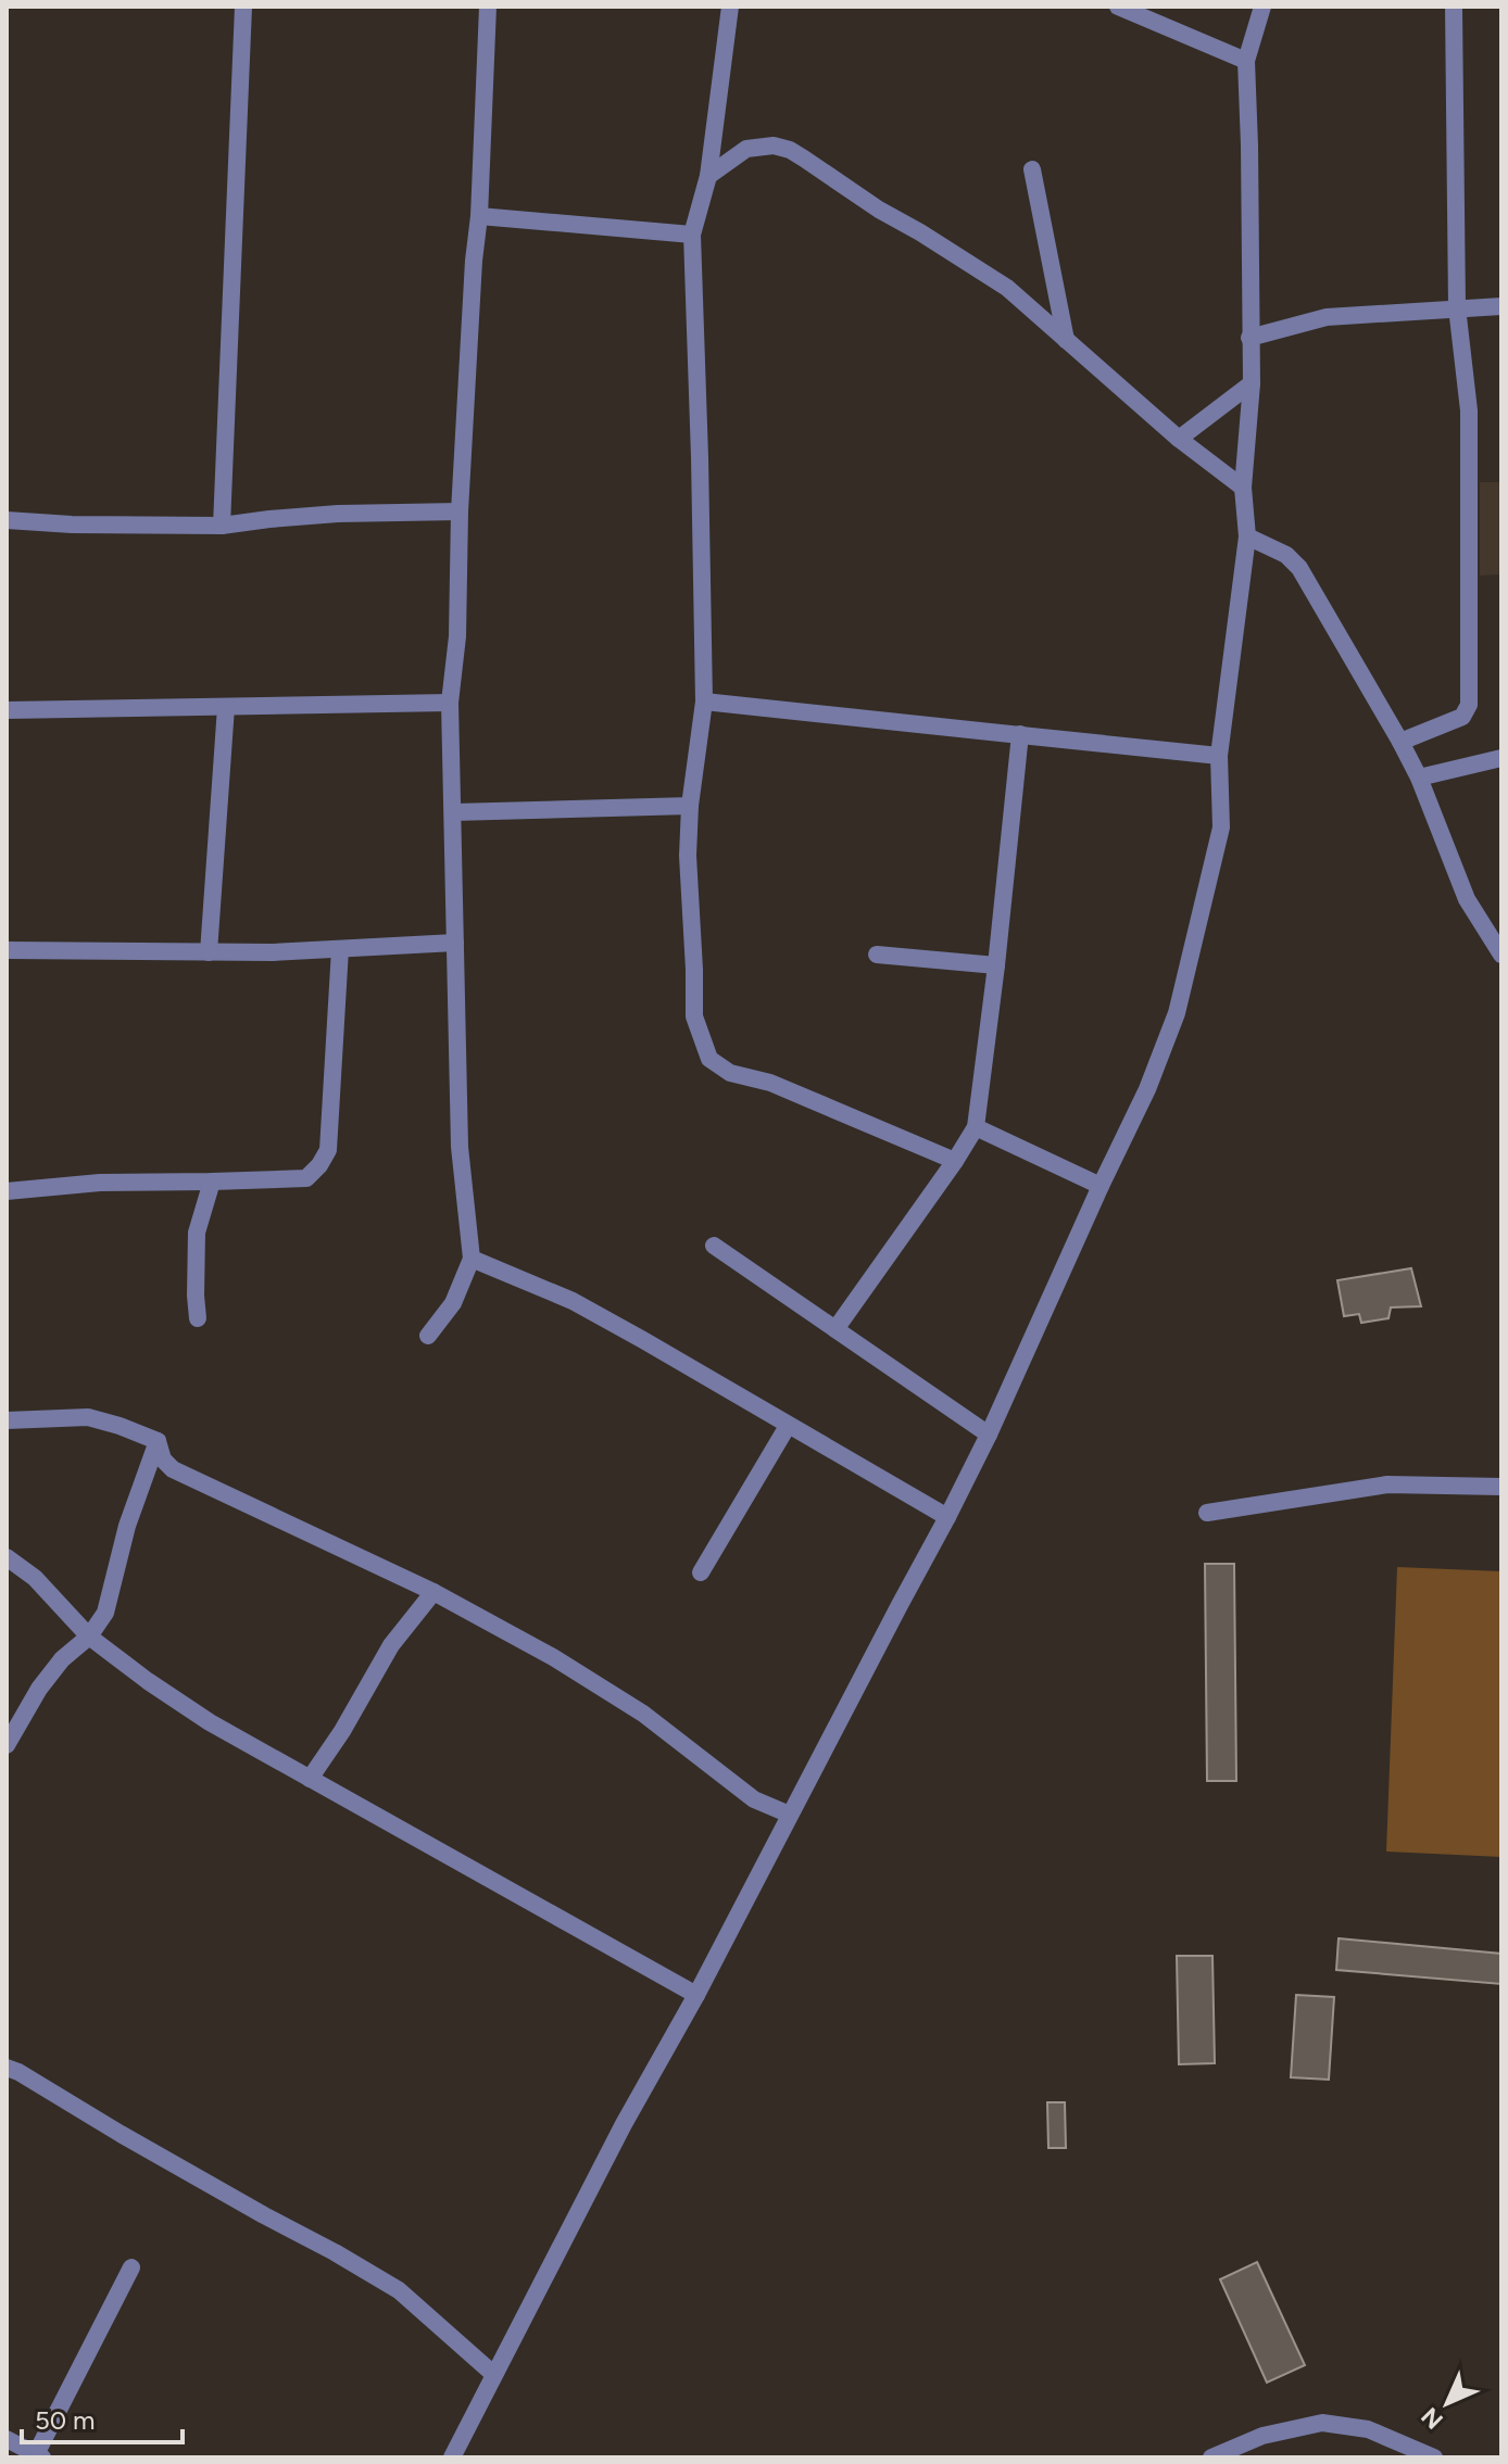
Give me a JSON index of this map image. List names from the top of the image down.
{
  "scale_bar": "50 m",
  "north": "bottom left"
}
